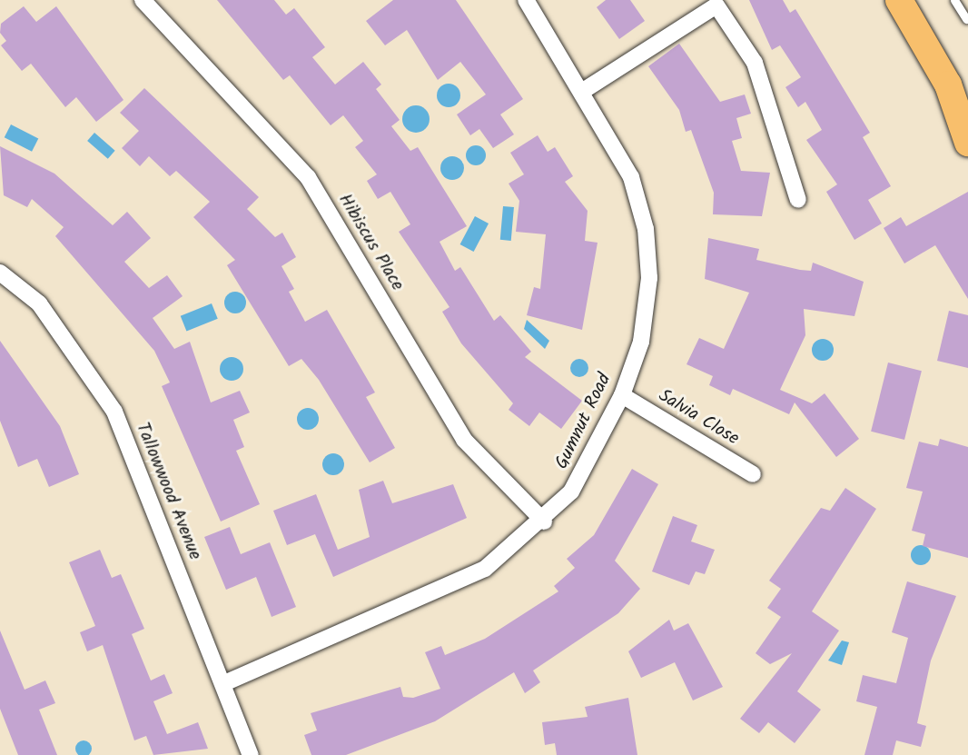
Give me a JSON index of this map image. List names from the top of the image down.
{
  "streets": {
    "street": [
      "Hibiscus Place",
      "Salvia Close",
      "Gumnut Road",
      "Tallowwood Avenue"
    ]
  },
  "crossings": [
    ["Hibiscus Place", "Gumnut Road"],
    ["Salvia Close", "Gumnut Road"],
    ["Gumnut Road", "Tallowwood Avenue"]
  ]
}
